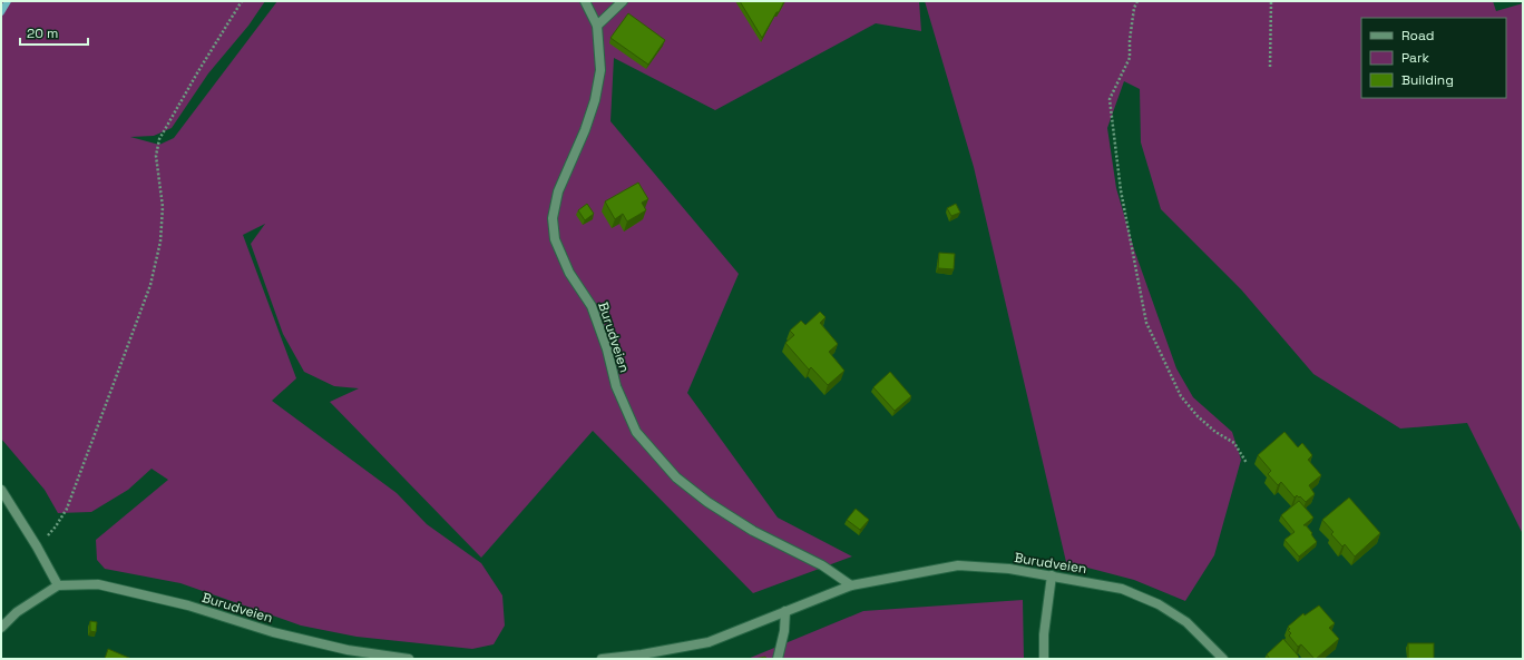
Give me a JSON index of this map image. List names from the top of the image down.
{
  "streets": {
    "street": ["Burudveien"]
  },
  "legend": ["Road", "Park", "Building"],
  "scale_bar": "20 m"
}
